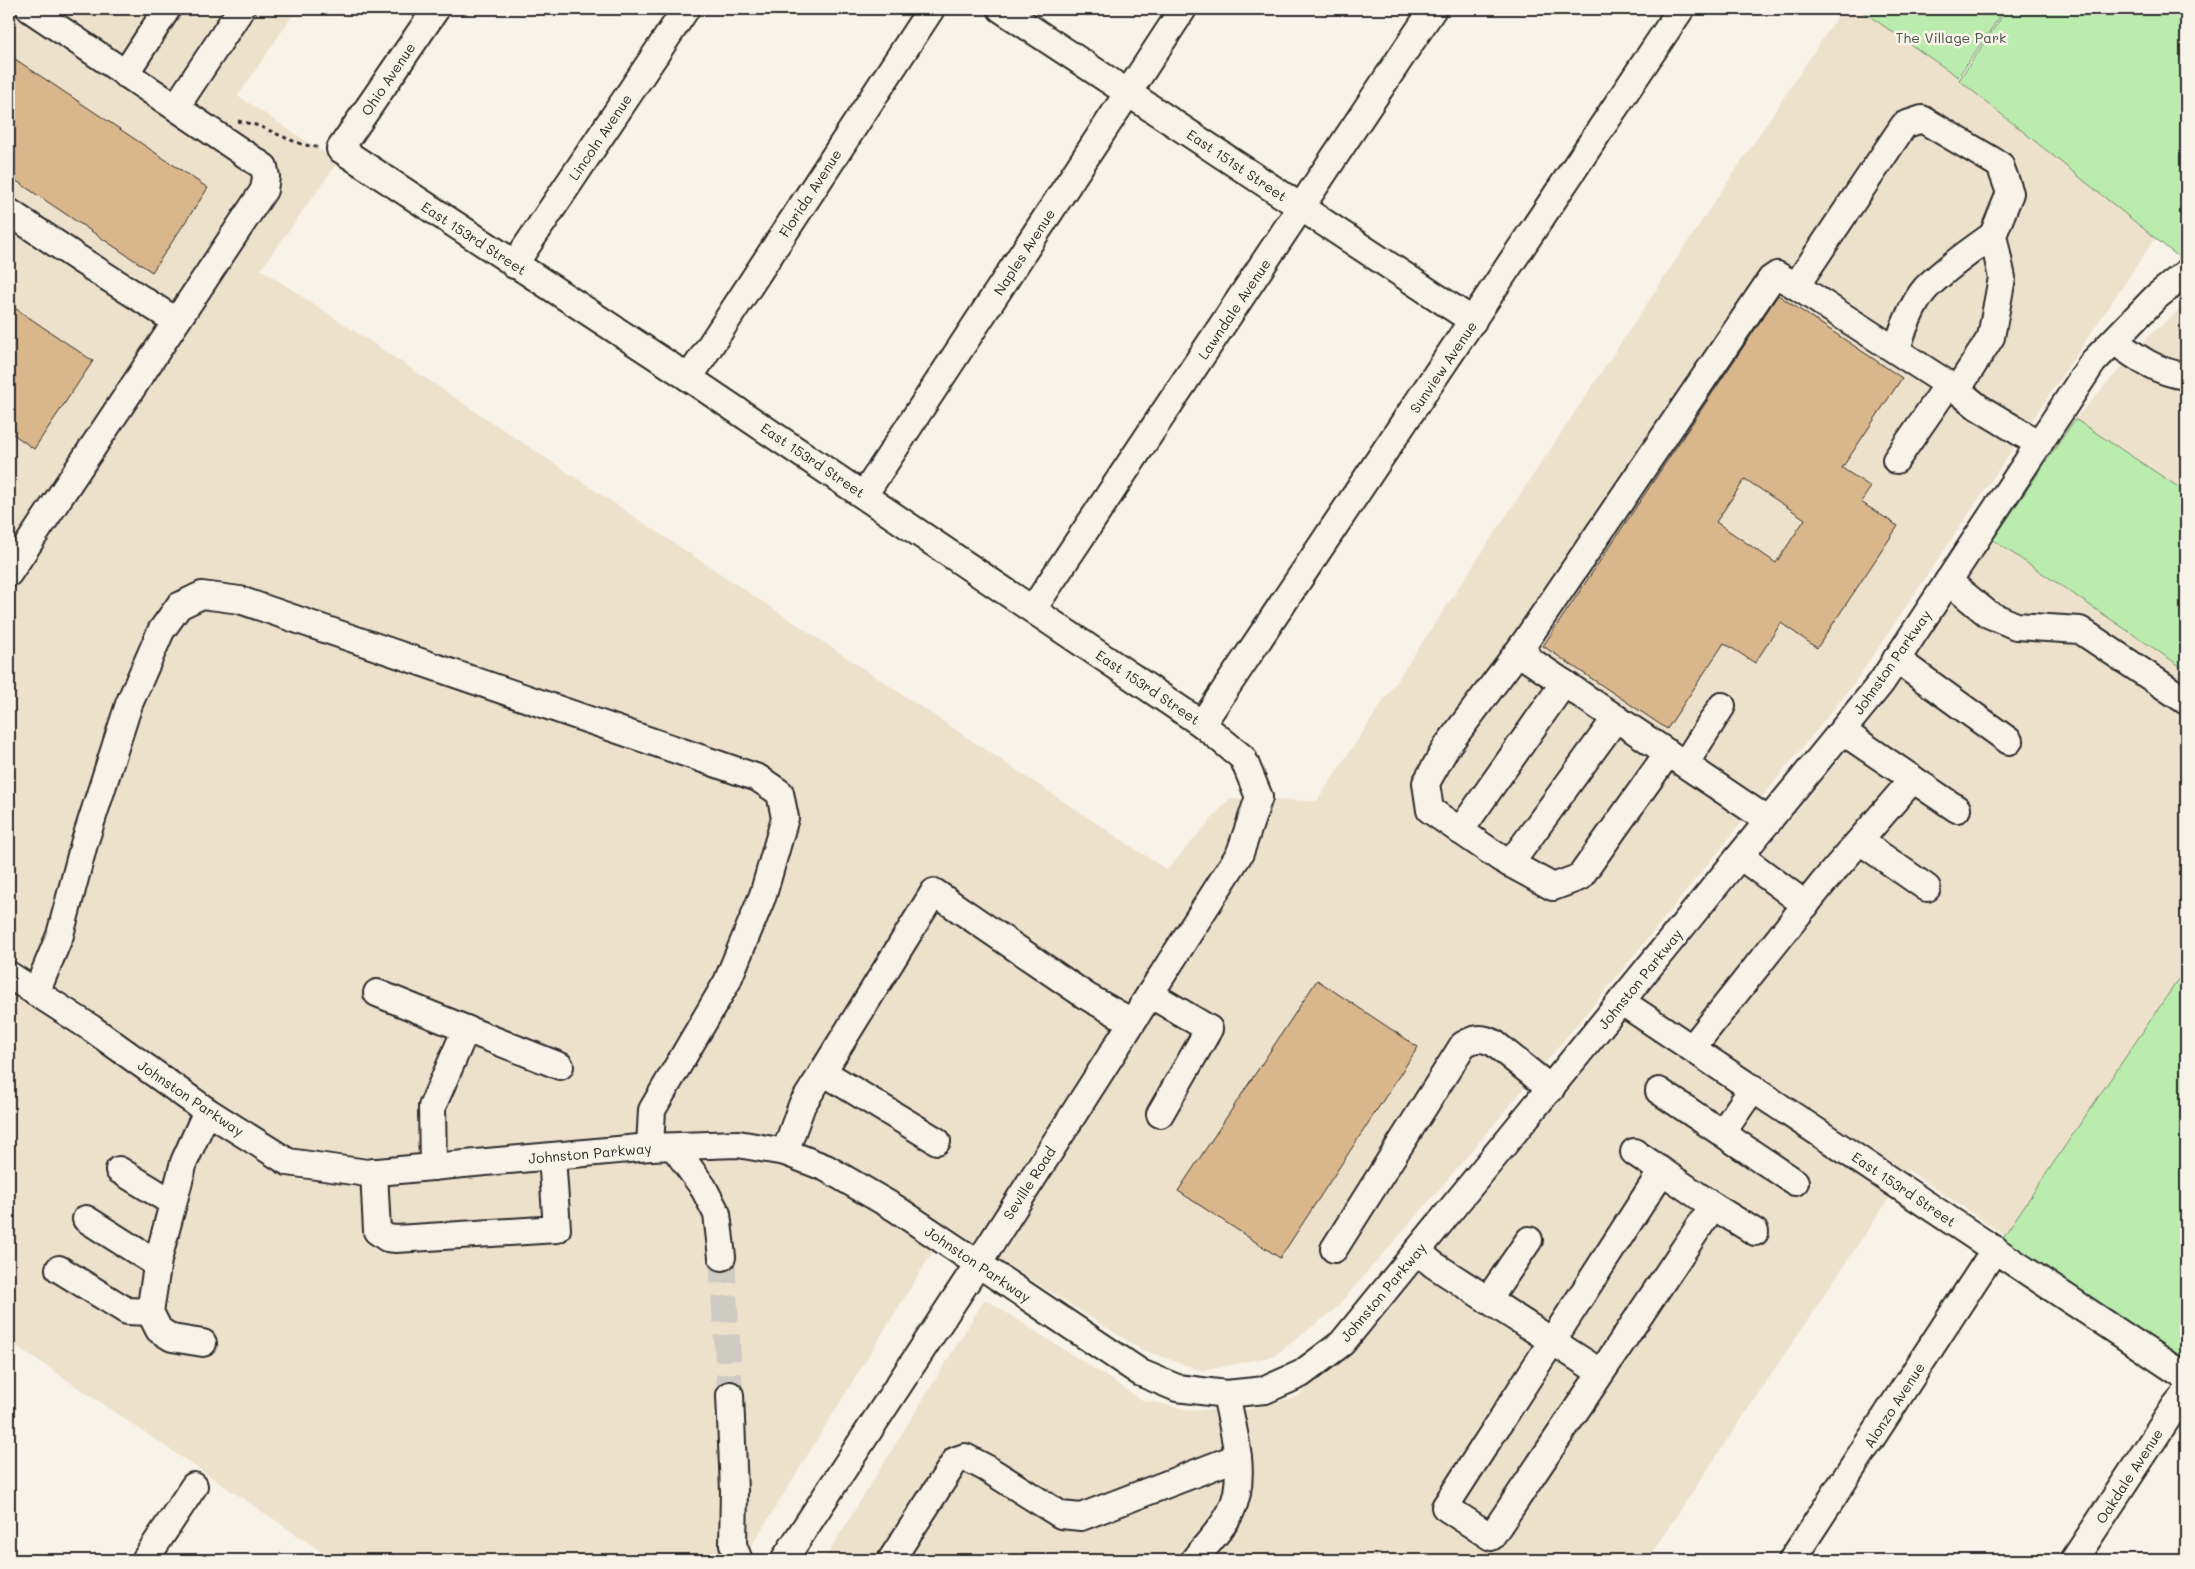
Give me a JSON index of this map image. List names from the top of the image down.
{
  "streets": {
    "street": [
      "Ohio Avenue",
      "Lincoln Avenue",
      "East 151st Street",
      "Florida Avenue",
      "East 153rd Street",
      "Naples Avenue",
      "Lawndale Avenue",
      "Sunview Avenue",
      "Johnston Parkway",
      "Seville Road",
      "Alonzo Avenue",
      "Oakdale Avenue"
    ]
  },
  "crossings": [
    ["Ohio Avenue", "East 153rd Street"],
    ["Lincoln Avenue", "East 153rd Street"],
    ["East 151st Street", "Naples Avenue"],
    ["East 151st Street", "Lawndale Avenue"],
    ["East 151st Street", "Sunview Avenue"],
    ["Florida Avenue", "East 153rd Street"],
    ["East 153rd Street", "Naples Avenue"],
    ["East 153rd Street", "Lawndale Avenue"],
    ["East 153rd Street", "Sunview Avenue"],
    ["East 153rd Street", "Johnston Parkway"],
    ["East 153rd Street", "Seville Road"],
    ["East 153rd Street", "Alonzo Avenue"],
    ["Johnston Parkway", "Seville Road"]
  ],
  "parks": ["The Village Park"]
}
